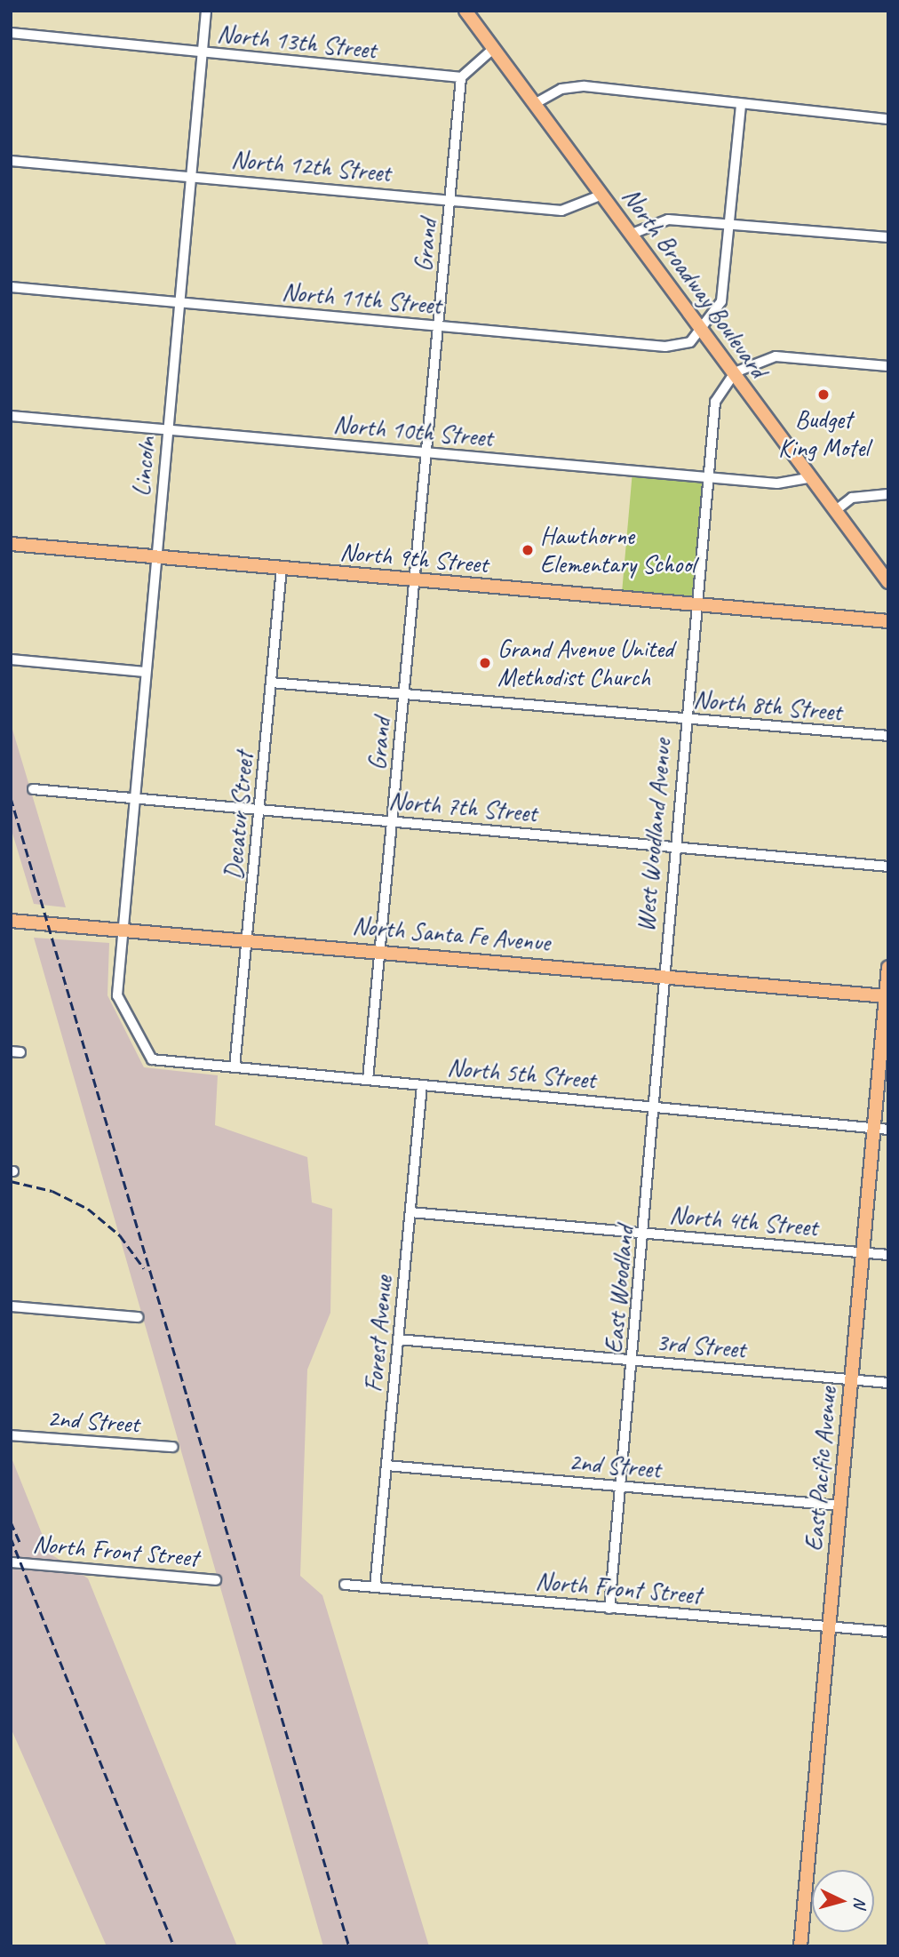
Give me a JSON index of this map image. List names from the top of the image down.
{
  "streets": {
    "main road": [
      "North Broadway Boulevard",
      "North 9th Street",
      "North Santa Fe Avenue",
      "East Pacific Avenue"
    ],
    "street": [
      "North 13th Street",
      "North 12th Street",
      "Grand",
      "North 11th Street",
      "North 10th Street",
      "Lincoln",
      "North 8th Street",
      "North 7th Street",
      "Decatur Street",
      "West Woodland Avenue",
      "North 5th Street",
      "North 4th Street",
      "East Woodland",
      "Forest Avenue",
      "3rd Street",
      "2nd Street",
      "North Front Street"
    ]
  },
  "crossings": [
    ["North 13th Street", "Grand"],
    ["North 13th Street", "Lincoln"],
    ["North 12th Street", "Grand"],
    ["North 12th Street", "North Broadway Boulevard"],
    ["North 12th Street", "Lincoln"],
    ["Grand", "North 11th Street"],
    ["Grand", "North 10th Street"],
    ["Grand", "North 9th Street"],
    ["Grand", "North 8th Street"],
    ["Grand", "North 7th Street"],
    ["Grand", "North Santa Fe Avenue"],
    ["Grand", "North 5th Street"],
    ["North Broadway Boulevard", "North 11th Street"],
    ["North Broadway Boulevard", "North 10th Street"],
    ["North Broadway Boulevard", "West Woodland Avenue"],
    ["North 11th Street", "Lincoln"],
    ["North 10th Street", "Lincoln"],
    ["North 10th Street", "West Woodland Avenue"],
    ["Lincoln", "North 9th Street"],
    ["Lincoln", "North 7th Street"],
    ["Lincoln", "North Santa Fe Avenue"],
    ["Lincoln", "North 5th Street"],
    ["North 9th Street", "Decatur Street"],
    ["North 9th Street", "West Woodland Avenue"],
    ["North 8th Street", "Decatur Street"],
    ["North 8th Street", "West Woodland Avenue"],
    ["North 7th Street", "Decatur Street"],
    ["North 7th Street", "West Woodland Avenue"],
    ["Decatur Street", "North Santa Fe Avenue"],
    ["Decatur Street", "North 5th Street"],
    ["West Woodland Avenue", "North Santa Fe Avenue"],
    ["West Woodland Avenue", "East Woodland"],
    ["North Santa Fe Avenue", "East Woodland"],
    ["North Santa Fe Avenue", "East Pacific Avenue"],
    ["North 5th Street", "East Woodland"],
    ["North 5th Street", "Forest Avenue"],
    ["North 5th Street", "East Pacific Avenue"],
    ["North 4th Street", "East Woodland"],
    ["North 4th Street", "Forest Avenue"],
    ["North 4th Street", "East Pacific Avenue"],
    ["East Woodland", "3rd Street"],
    ["East Woodland", "2nd Street"],
    ["East Woodland", "North Front Street"],
    ["Forest Avenue", "3rd Street"],
    ["Forest Avenue", "2nd Street"],
    ["Forest Avenue", "North Front Street"],
    ["3rd Street", "East Pacific Avenue"],
    ["2nd Street", "East Pacific Avenue"],
    ["East Pacific Avenue", "North Front Street"]
  ],
  "places": ["Budget King Motel", "Hawthorne Elementary School", "Grand Avenue United Methodist Church"],
  "north": "right"
}
